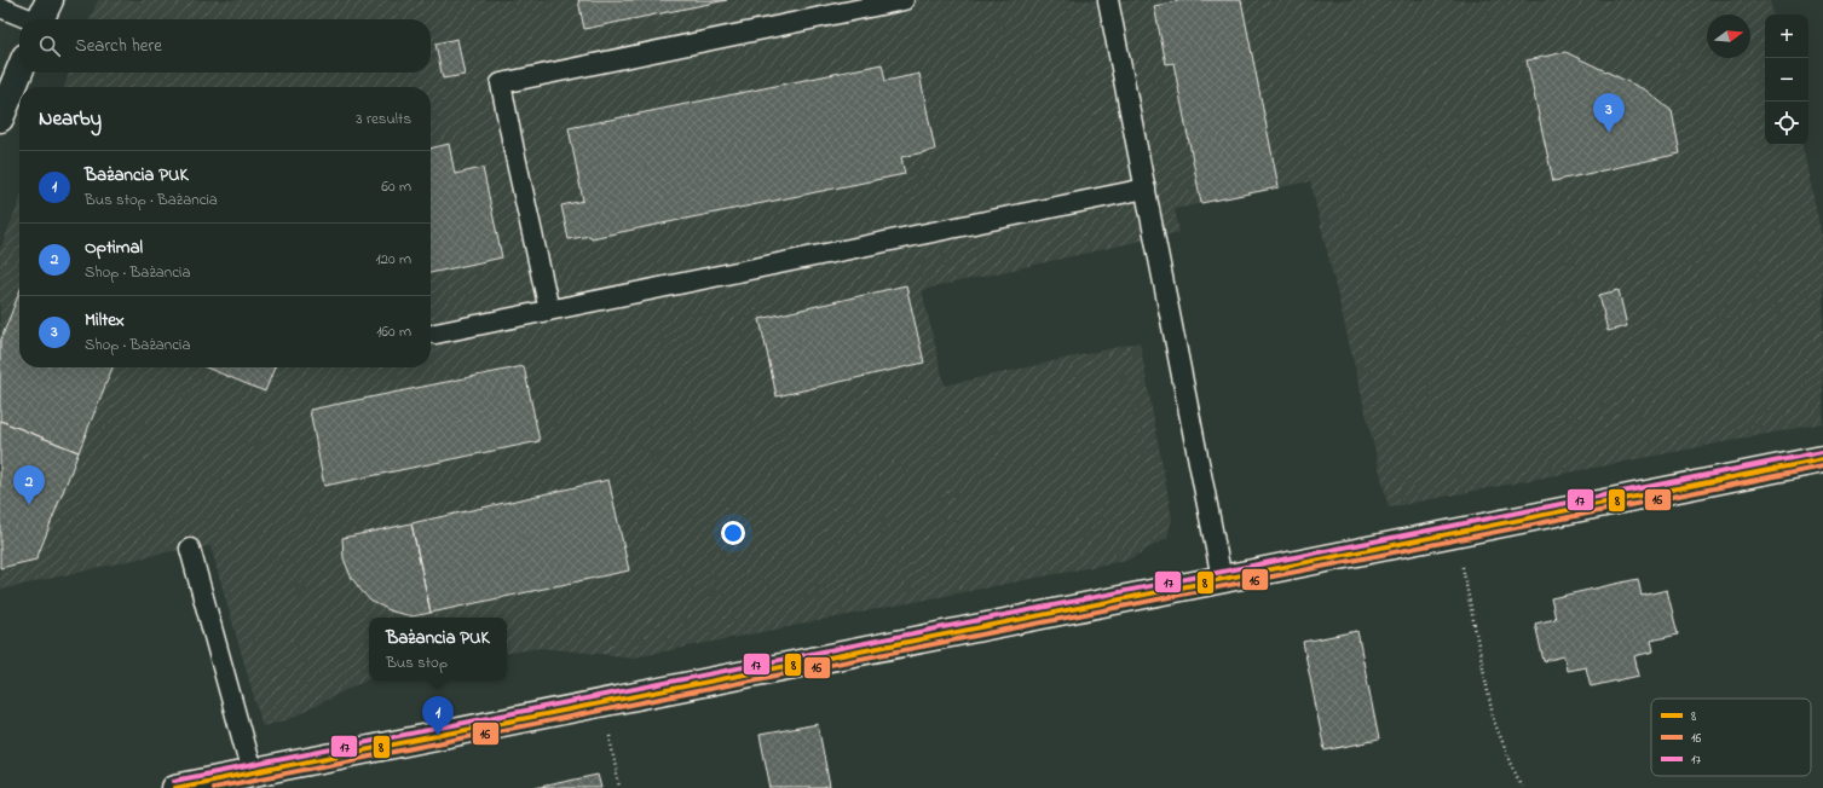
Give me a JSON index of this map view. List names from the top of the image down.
{
  "lines": ["transit line 17", "transit line 8", "transit line 16"],
  "legend": ["8", "16", "17"],
  "north": "right",
  "page": {
    "map_buttons": ["+", "−"],
    "search": "Search here",
    "heading": ["Nearby", "3 results"],
    "pins": ["3", "2", "1"],
    "list": [
      {
        "mark": "1",
        "name": "Bażancia PUK",
        "note": "Bus stop · Bażancia",
        "value": "60 m"
      },
      {
        "mark": "2",
        "name": "Optimal",
        "note": "Shop · Bażancia",
        "value": "120 m"
      },
      {
        "mark": "3",
        "name": "Miltex",
        "note": "Shop · Bażancia",
        "value": "160 m"
      }
    ],
    "popup": ["Bażancia PUK", "Bus stop"]
  }
}
